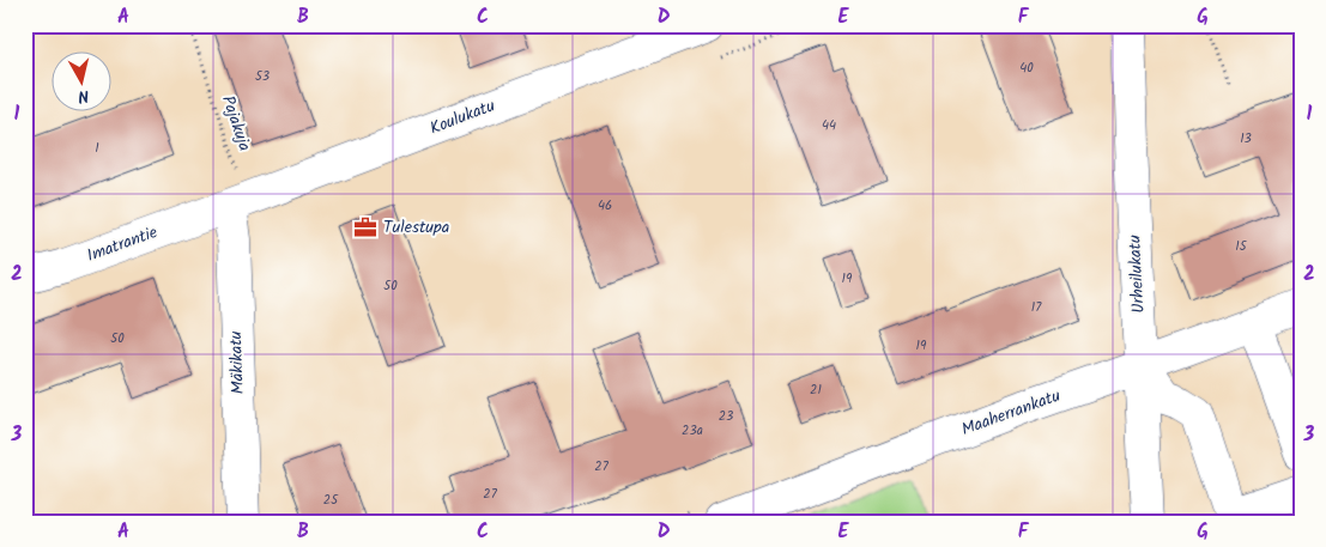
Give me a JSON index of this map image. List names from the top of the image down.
{
  "streets": {
    "street": [
      "Koulukatu",
      "Imatrantie",
      "Urheilukatu",
      "Mäkikatu",
      "Maaherrankatu"
    ],
    "path": ["Pajakuja"]
  },
  "crossings": [
    ["Koulukatu", "Pajakuja"],
    ["Koulukatu", "Imatrantie"],
    ["Koulukatu", "Mäkikatu"],
    ["Pajakuja", "Imatrantie"],
    ["Pajakuja", "Mäkikatu"],
    ["Imatrantie", "Mäkikatu"],
    ["Urheilukatu", "Maaherrankatu"]
  ],
  "places": {
    "office": ["Tulestupa"]
  },
  "house_numbers": [
    "40",
    "53",
    "44",
    "13",
    "1",
    "46",
    "15",
    "19",
    "50",
    "17",
    "50",
    "19",
    "21",
    "23",
    "23a",
    "27",
    "27",
    "25"
  ],
  "north": "bottom",
  "grid": {
    "columns": [
      "A",
      "B",
      "C",
      "D",
      "E",
      "F",
      "G"
    ],
    "rows": ["1", "2", "3"]
  }
}
